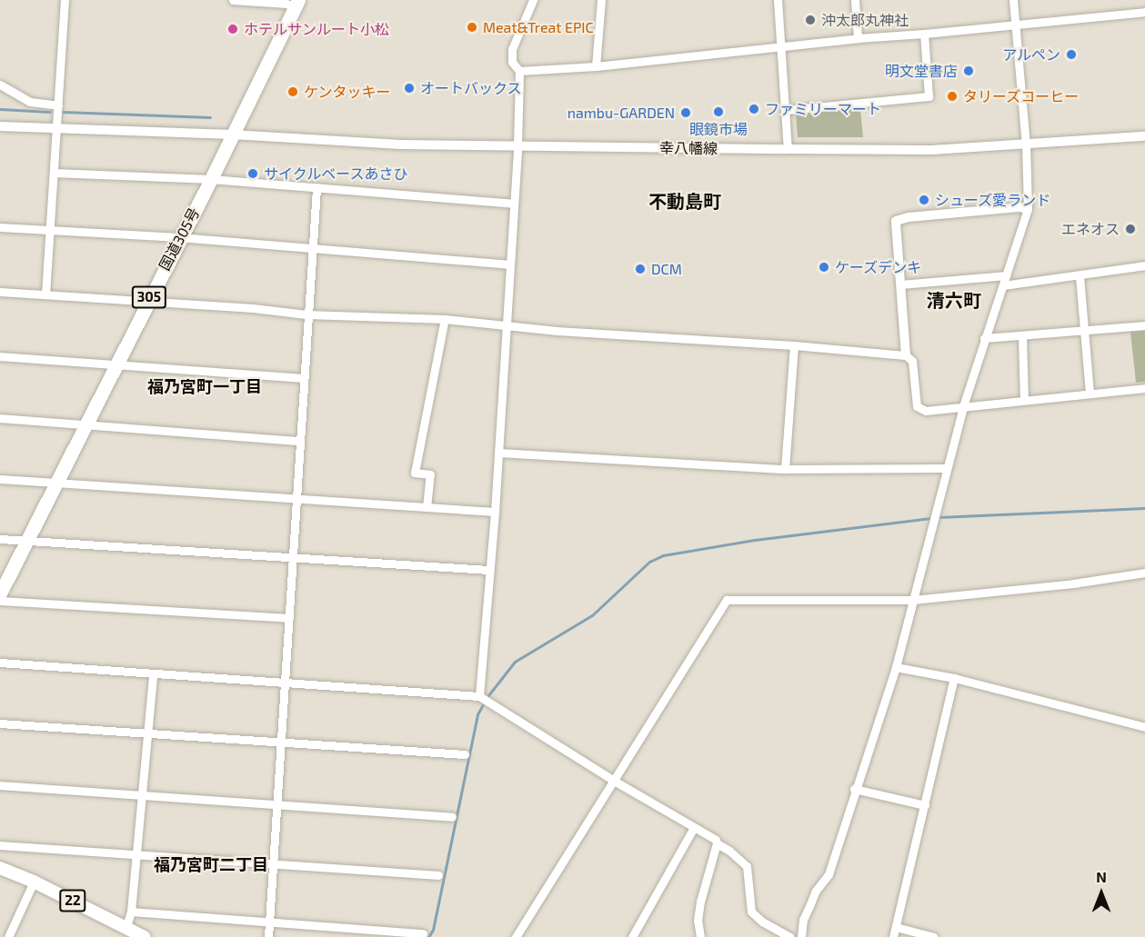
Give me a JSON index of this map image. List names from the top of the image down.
{
  "streets": {
    "highway": ["国道305号", "305"],
    "main road": ["22"],
    "street": ["幸八幡線"]
  },
  "crossings": [
    ["幸八幡線", "国道305号"]
  ],
  "districts": [
    "不動島町",
    "清六町",
    "福乃宮町一丁目",
    "福乃宮町二丁目"
  ],
  "places": [
    "沖太郎丸神社",
    "Meat&Treat EPIC",
    "ホテルサンルート小松",
    "アルペン",
    "明文堂書店",
    "オートバックス",
    "ケンタッキー",
    "タリーズコーヒー",
    "ファミリーマート",
    "眼鏡市場",
    "nambu-GARDEN",
    "サイクルベースあさひ",
    "シューズ愛ランド",
    "エネオス",
    "ケーズデンキ",
    "DCM"
  ],
  "north": "top"
}
